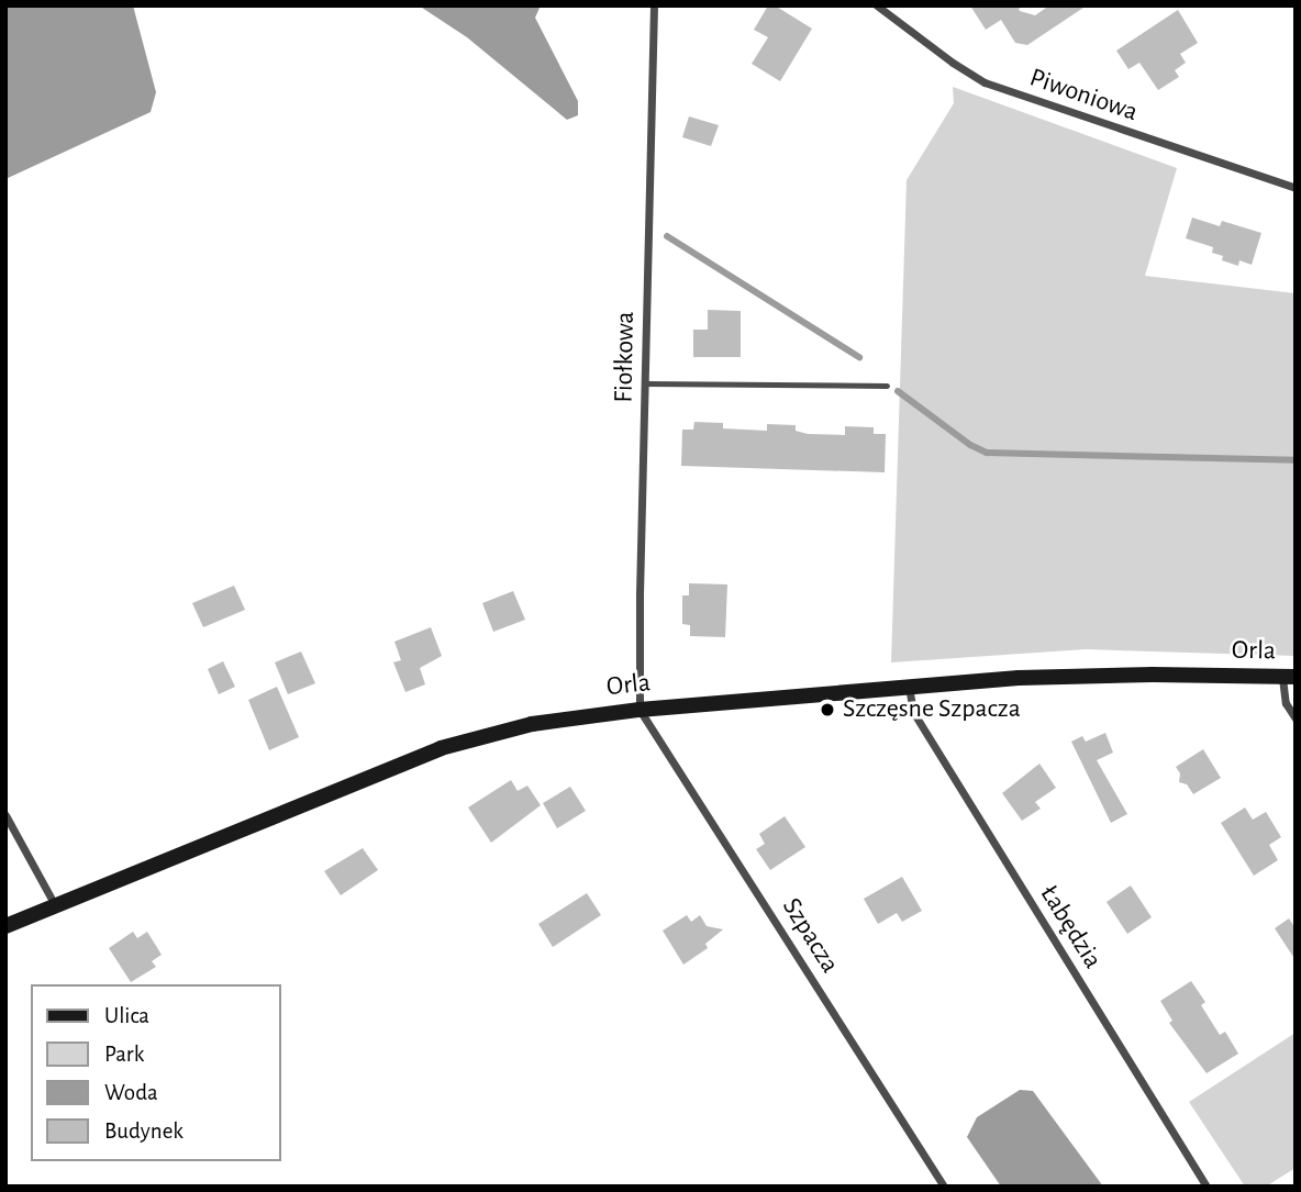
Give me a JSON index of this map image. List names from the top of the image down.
{
  "streets": {
    "street": [
      "Piwoniowa",
      "Fiołkowa",
      "Orla",
      "Łabędzia",
      "Szpacza"
    ]
  },
  "crossings": [
    ["Fiołkowa", "Orla"],
    ["Fiołkowa", "Szpacza"],
    ["Orla", "Łabędzia"],
    ["Orla", "Szpacza"]
  ],
  "places": ["Szczęsne Szpacza"],
  "legend": [
    "Ulica",
    "Park",
    "Woda",
    "Budynek"
  ]
}
